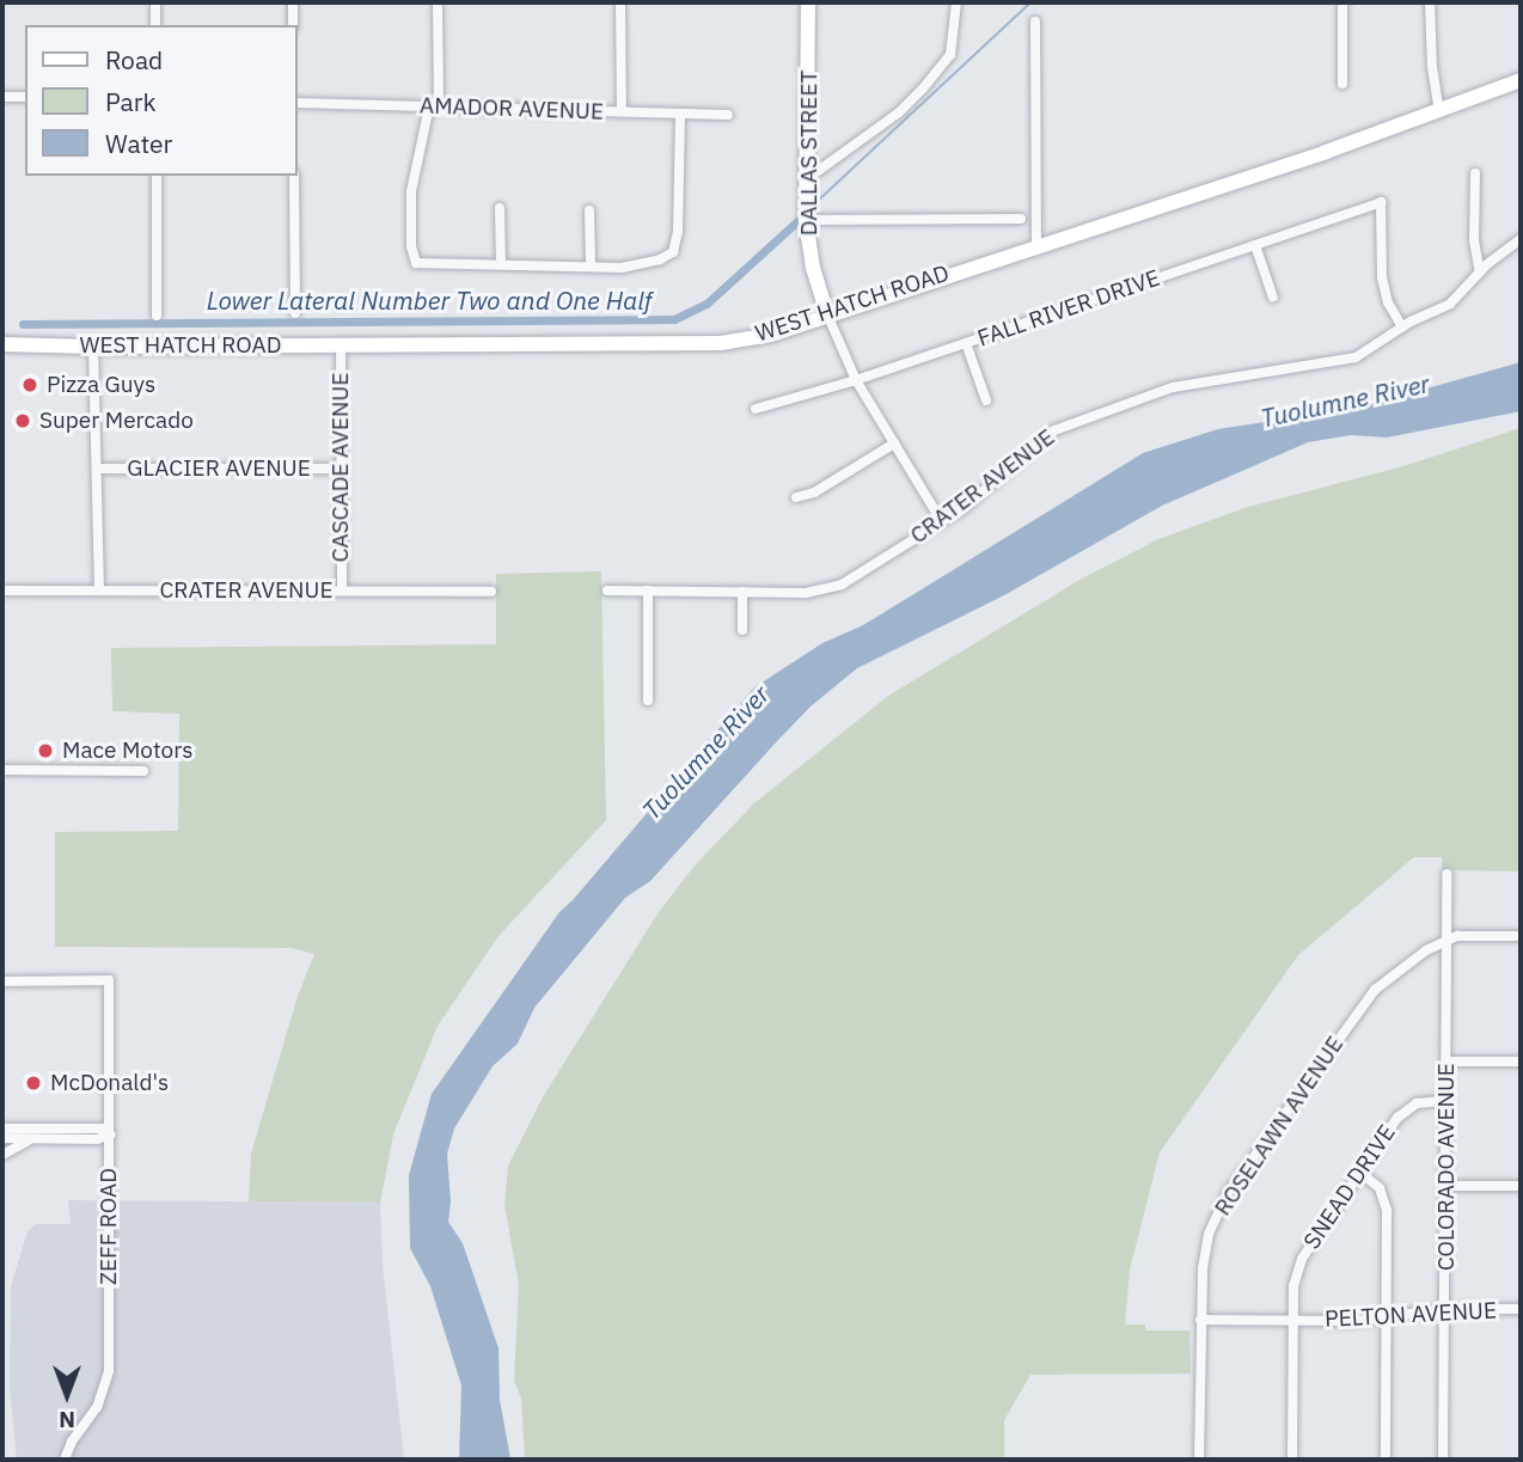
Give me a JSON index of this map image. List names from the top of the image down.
{
  "streets": {
    "main road": ["DALLAS STREET", "WEST HATCH ROAD"],
    "street": [
      "AMADOR AVENUE",
      "FALL RIVER DRIVE",
      "CASCADE AVENUE",
      "GLACIER AVENUE",
      "CRATER AVENUE",
      "ROSELAWN AVENUE",
      "COLORADO AVENUE",
      "SNEAD DRIVE",
      "ZEFF ROAD",
      "PELTON AVENUE"
    ]
  },
  "crossings": [
    ["DALLAS STREET", "WEST HATCH ROAD"],
    ["DALLAS STREET", "FALL RIVER DRIVE"],
    ["DALLAS STREET", "CRATER AVENUE"],
    ["WEST HATCH ROAD", "CASCADE AVENUE"],
    ["FALL RIVER DRIVE", "CRATER AVENUE"],
    ["CASCADE AVENUE", "GLACIER AVENUE"],
    ["CASCADE AVENUE", "CRATER AVENUE"],
    ["ROSELAWN AVENUE", "COLORADO AVENUE"],
    ["ROSELAWN AVENUE", "PELTON AVENUE"],
    ["COLORADO AVENUE", "SNEAD DRIVE"],
    ["COLORADO AVENUE", "PELTON AVENUE"],
    ["SNEAD DRIVE", "PELTON AVENUE"]
  ],
  "water": ["Lower Lateral Number Two and One Half", "Tuolumne River"],
  "places": [
    "Pizza Guys",
    "Super Mercado",
    "Mace Motors",
    "McDonald's"
  ],
  "legend": ["Road", "Park", "Water"],
  "north": "bottom"
}
